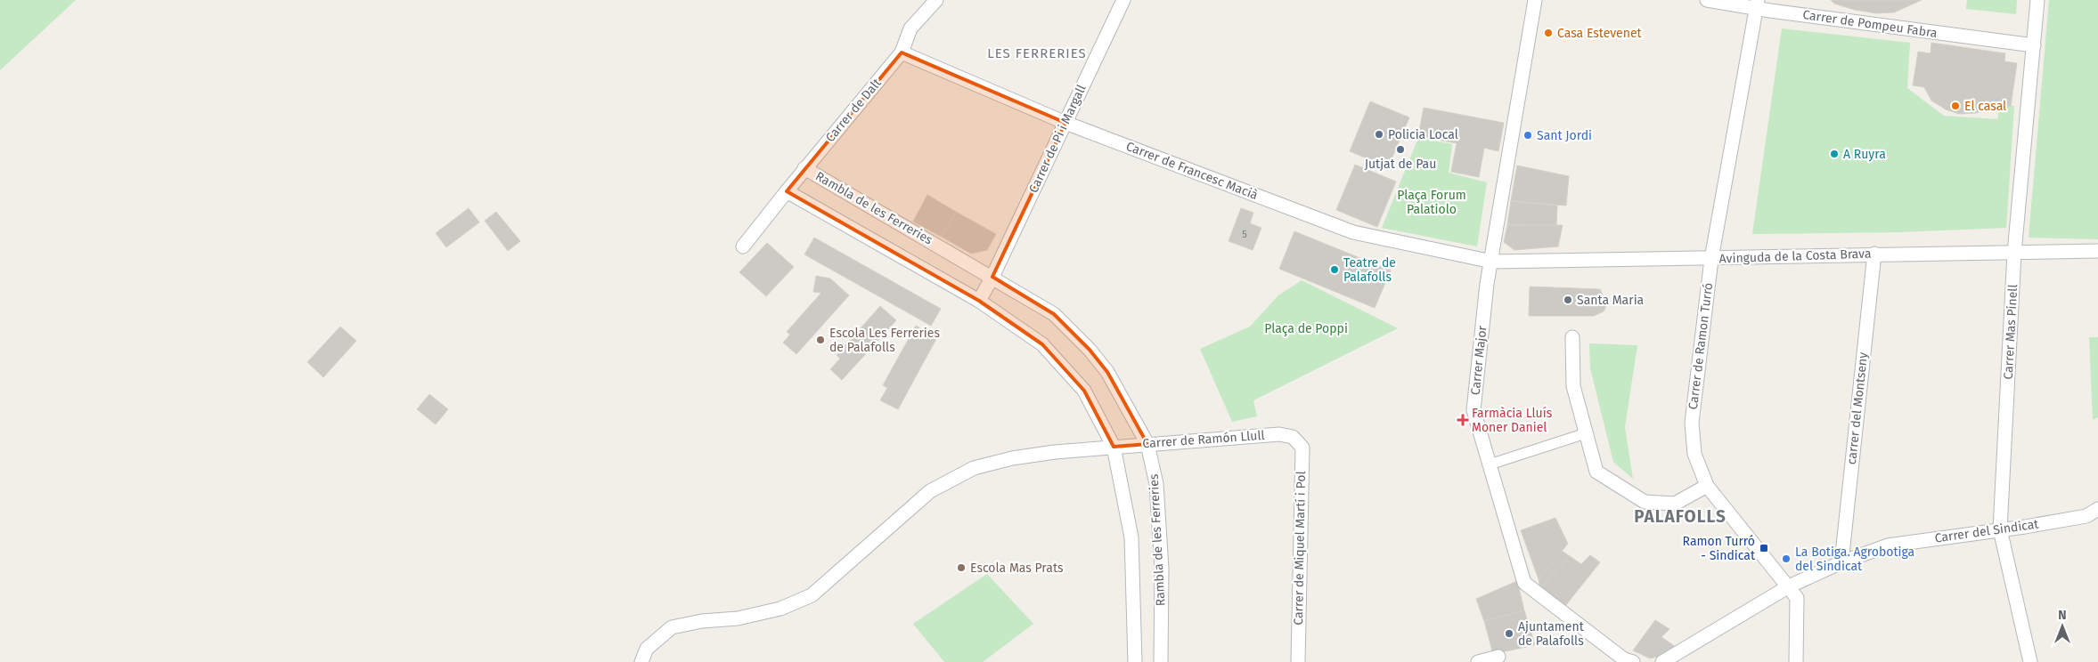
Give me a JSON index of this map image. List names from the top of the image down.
{
  "streets": {
    "street": [
      "Carrer de Pompeu Fabra",
      "Carrer de Dalt",
      "Carrer de Pi i Margall",
      "Carrer de Francesc Macià",
      "Rambla de les Ferreries",
      "Avinguda de la Costa Brava",
      "Carrer Mas Pinell",
      "Carrer de Ramon Turró",
      "Carrer Major",
      "carrer del Montseny",
      "Carrer de Ramón Llull",
      "Carrer del Sindicat",
      "Carrer de Miquel Martí i Pol"
    ]
  },
  "crossings": [
    ["Carrer de Pompeu Fabra", "Carrer Mas Pinell"],
    ["Carrer de Pompeu Fabra", "Carrer de Ramon Turró"],
    ["Carrer de Dalt", "Carrer de Francesc Macià"],
    ["Carrer de Dalt", "Rambla de les Ferreries"],
    ["Carrer de Pi i Margall", "Carrer de Francesc Macià"],
    ["Carrer de Pi i Margall", "Rambla de les Ferreries"],
    ["Carrer de Francesc Macià", "Avinguda de la Costa Brava"],
    ["Carrer de Francesc Macià", "Carrer Major"],
    ["Rambla de les Ferreries", "Carrer de Ramón Llull"],
    ["Avinguda de la Costa Brava", "Carrer Mas Pinell"],
    ["Avinguda de la Costa Brava", "Carrer de Ramon Turró"],
    ["Avinguda de la Costa Brava", "Carrer Major"],
    ["Avinguda de la Costa Brava", "carrer del Montseny"],
    ["Carrer Mas Pinell", "Carrer del Sindicat"],
    ["Carrer de Ramon Turró", "Carrer del Sindicat"],
    ["carrer del Montseny", "Carrer del Sindicat"],
    ["Carrer de Ramón Llull", "Carrer de Miquel Martí i Pol"]
  ],
  "districts": ["LES FERRERIES", "PALAFOLLS"],
  "parks": ["Plaça Forum Palatiolo", "Plaça de Poppi"],
  "places": {
    "other": [
      "Casa Estevenet",
      "El casal",
      "Policia Local",
      "Sant Jordi",
      "Jutjat de Pau",
      "A Ruyra",
      "Teatre de Palafolls",
      "Santa Maria",
      "Escola Les Ferreries de Palafolls",
      "La Botiga. Agrobotiga del Sindicat",
      "Escola Mas Prats",
      "Ajuntament de Palafolls"
    ],
    "health": ["Farmàcia Lluís Moner Daniel"],
    "transit": ["Ramon Turró - Sindicat"]
  },
  "house_numbers": ["5"],
  "north": "top"
}
